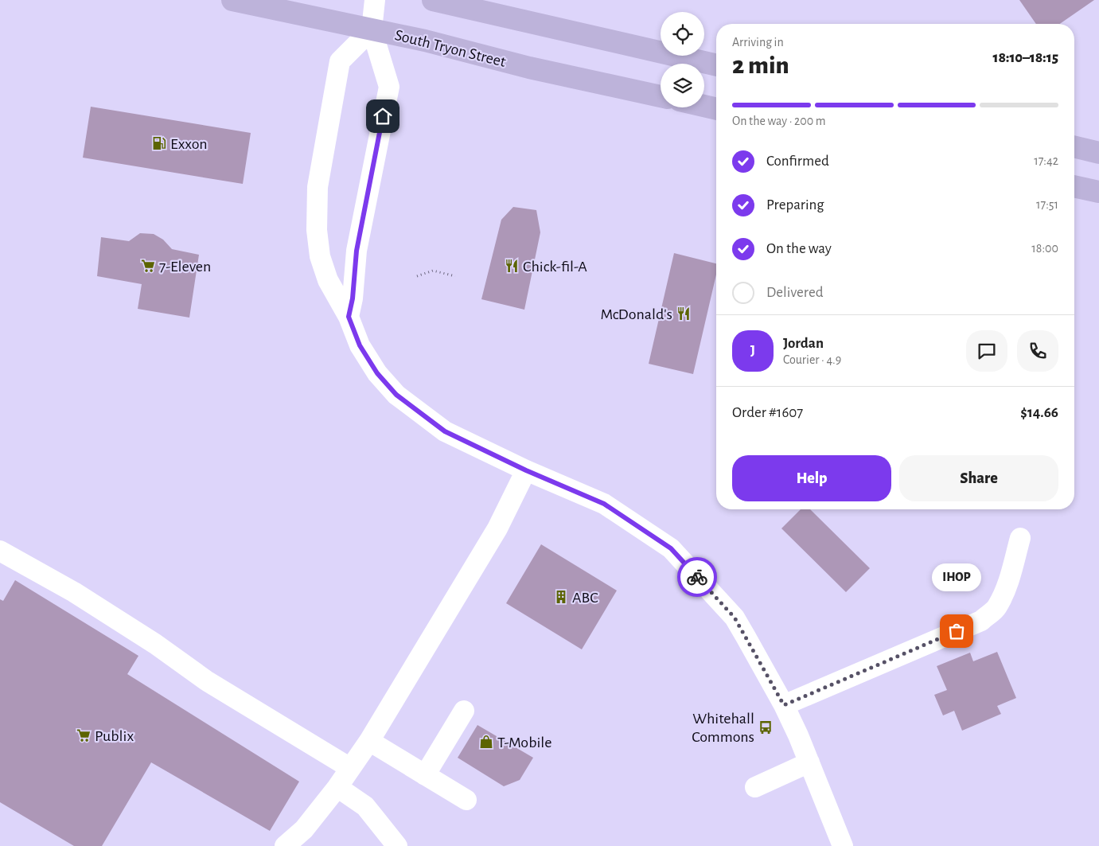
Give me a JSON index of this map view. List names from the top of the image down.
{
  "streets": {
    "main road": ["South Tryon Street"]
  },
  "places": {
    "fuel station": ["Exxon"],
    "supermarket": ["7-Eleven", "Publix"],
    "restaurant": ["Chick-fil-A", "McDonald's"],
    "building": ["ABC"],
    "other": ["IHOP"],
    "bus stop": ["Whitehall Commons"],
    "shop": ["T-Mobile"]
  },
  "page": {
    "heading": ["2 min", "Arriving in", "18:10–18:15"],
    "panel": [
      "Jordan",
      "Courier · 4.9",
      "Order #1607",
      "$14.66"
    ],
    "bar": "On the way · 200 m",
    "list": [
      ["Confirmed", "17:42"],
      ["Preparing", "17:51"],
      ["On the way", "18:00"],
      "Delivered"
    ],
    "round": "J",
    "buttons": ["Help", "Share"],
    "bubble": "IHOP"
  }
}
